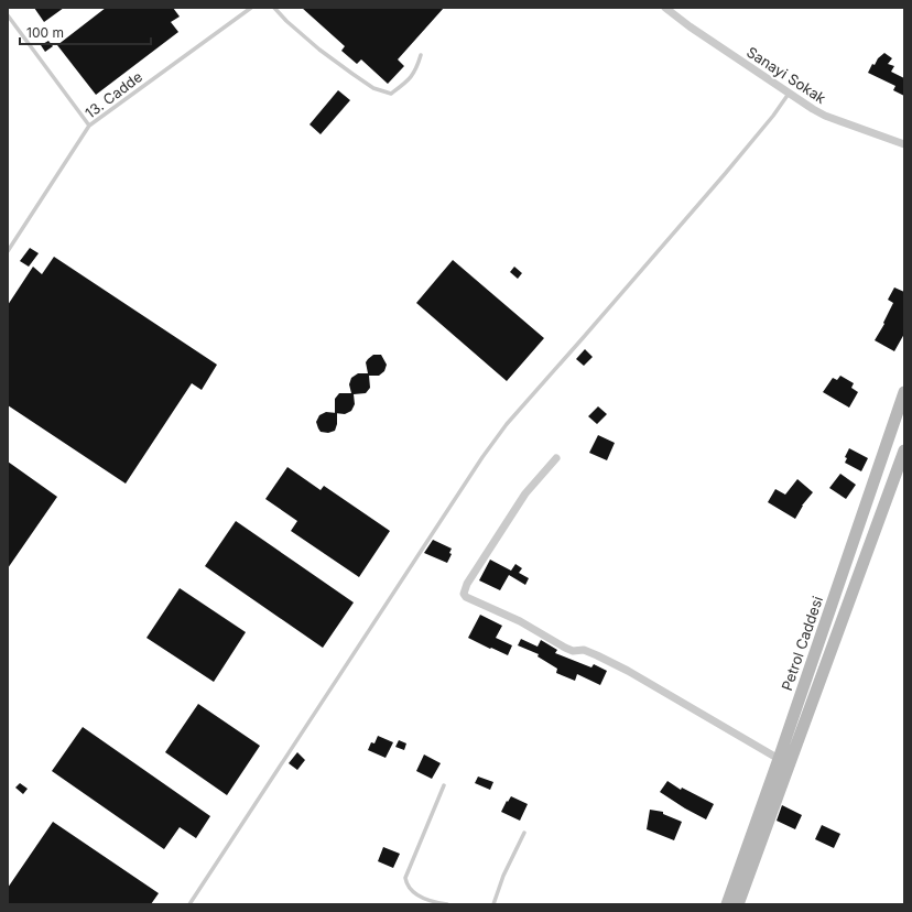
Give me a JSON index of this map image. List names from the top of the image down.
{
  "streets": {
    "main road": ["Petrol Caddesi"],
    "street": ["Sanayi Sokak"],
    "lane": ["13. Cadde"]
  },
  "scale_bar": "100 m"
}
